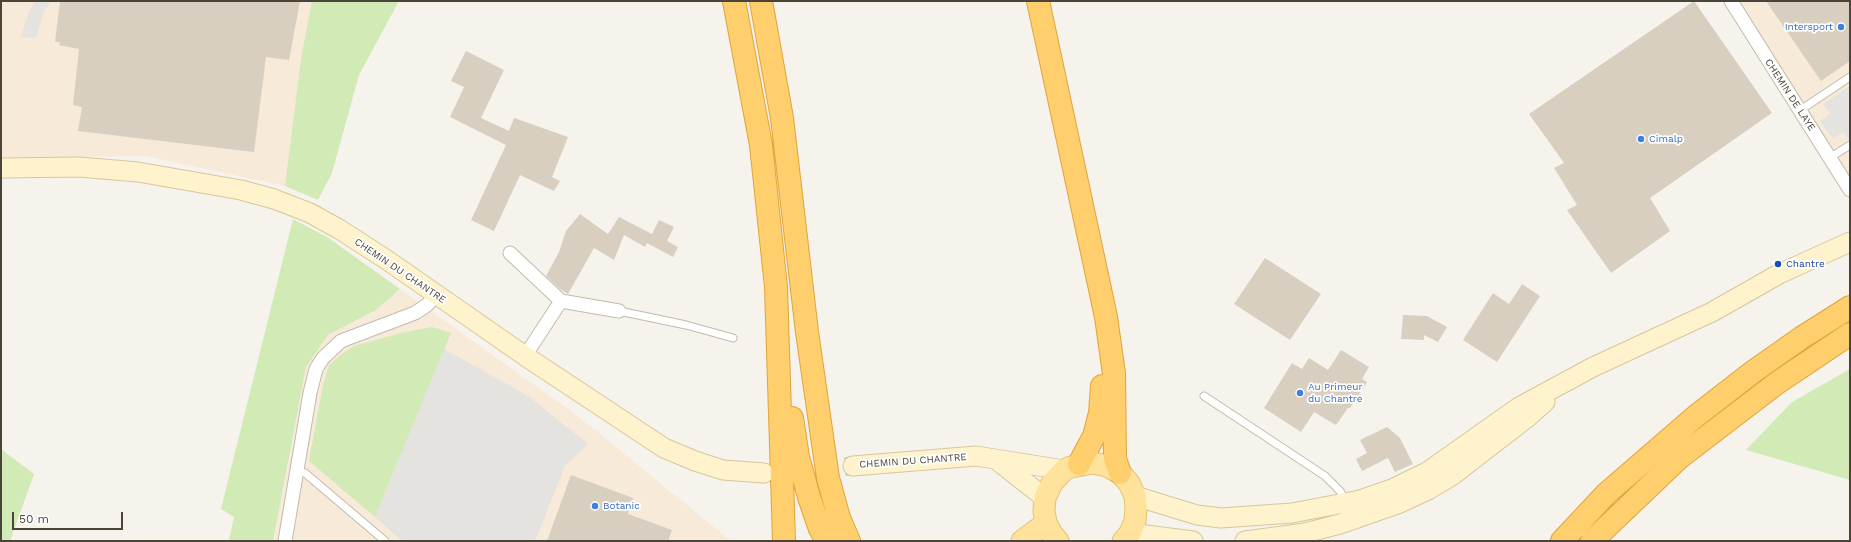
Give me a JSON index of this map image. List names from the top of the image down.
{
  "streets": {
    "main road": ["CHEMIN DU CHANTRE"],
    "street": ["CHEMIN DE LAYE"]
  },
  "places": [
    "Intersport",
    "Cimalp",
    "Chantre",
    "Au Primeur du Chantre",
    "Botanic"
  ],
  "scale_bar": "50 m"
}
